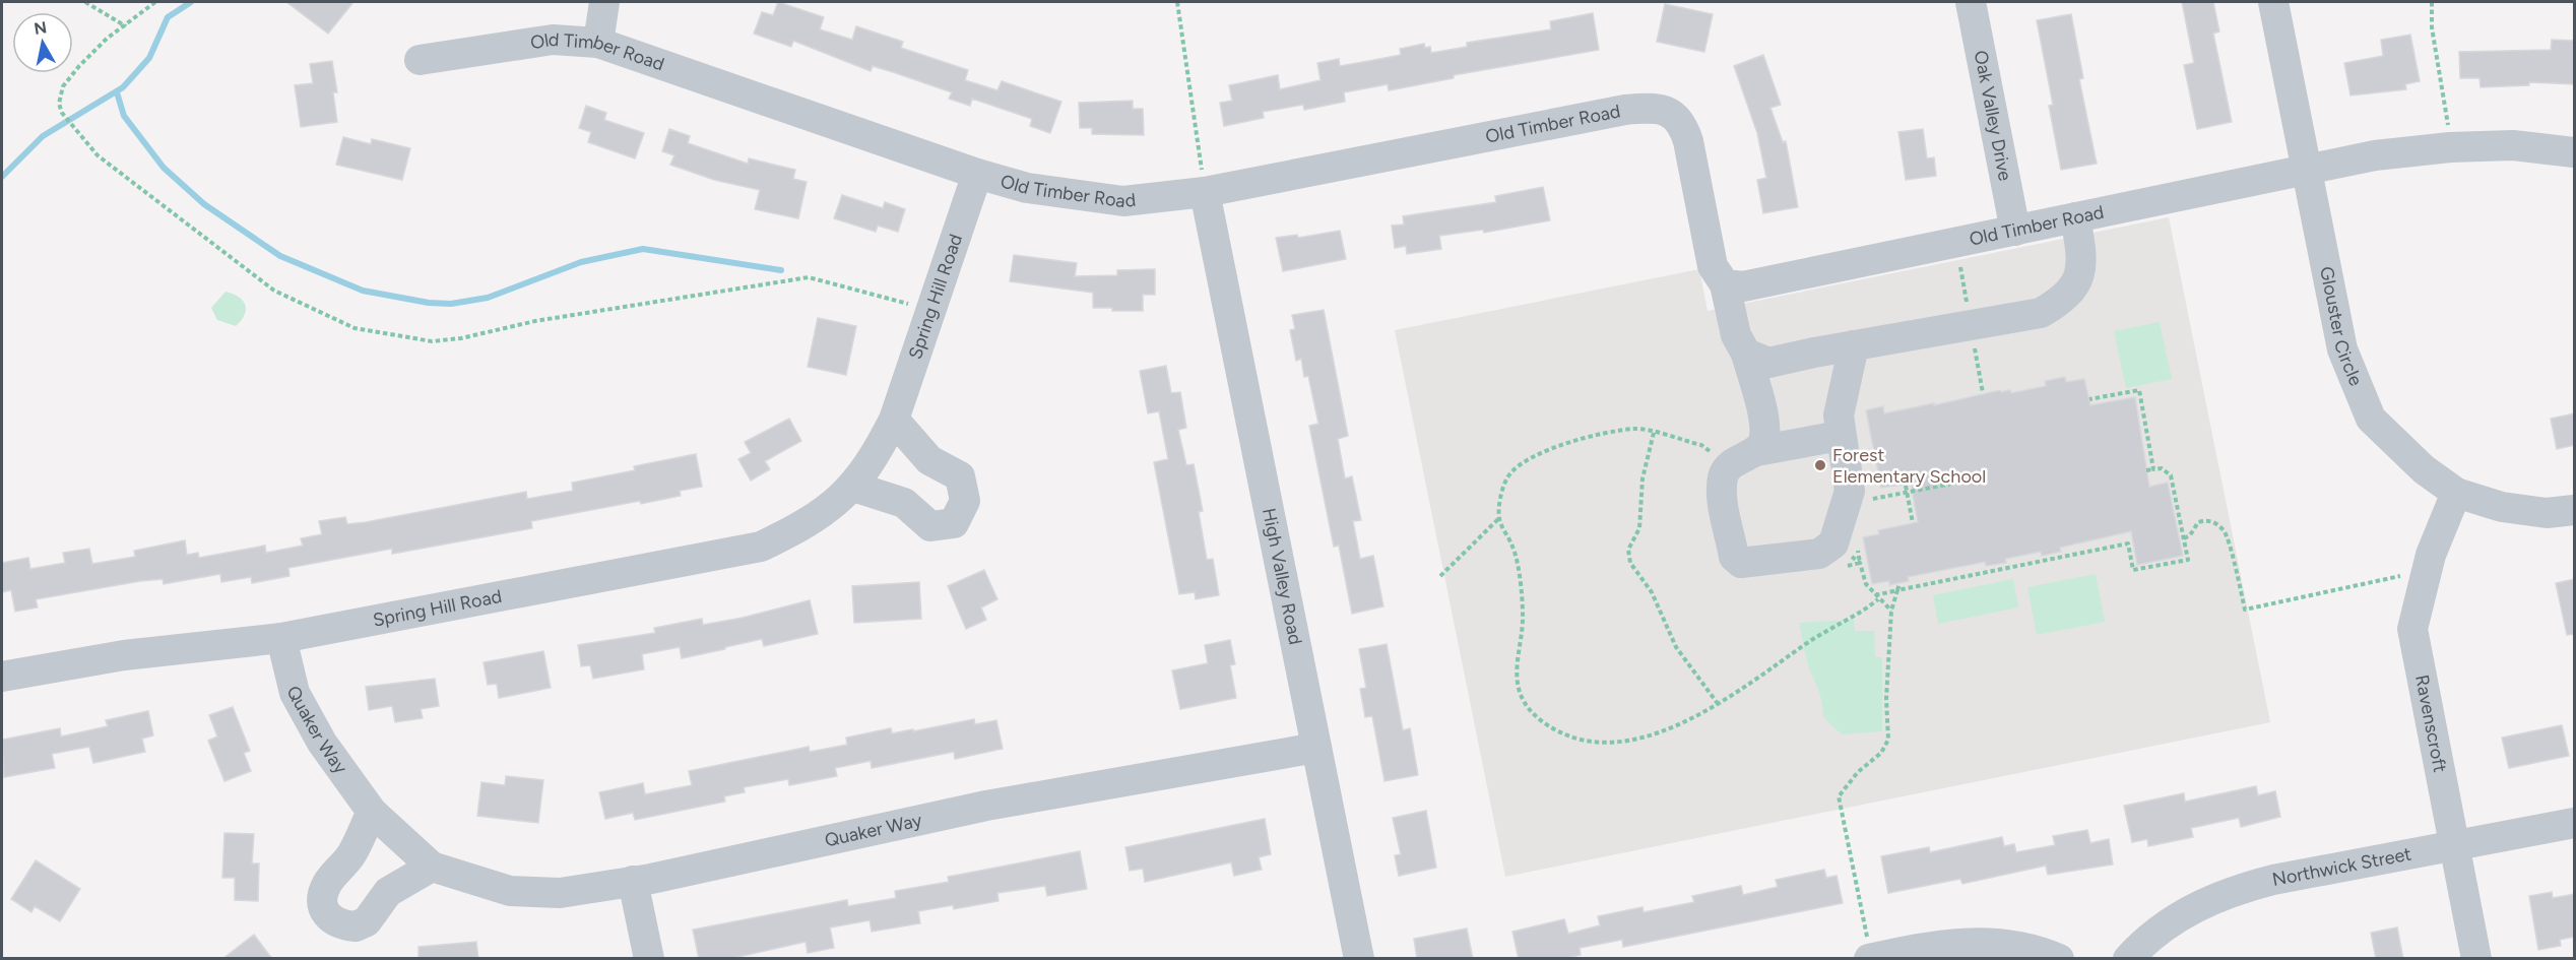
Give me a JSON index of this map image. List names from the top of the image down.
{
  "streets": {
    "street": [
      "Old Timber Road",
      "Oak Valley Drive",
      "Spring Hill Road",
      "Glouster Circle",
      "High Valley Road",
      "Ravenscroft",
      "Quaker Way",
      "Northwick Street"
    ]
  },
  "crossings": [
    ["Old Timber Road", "Oak Valley Drive"],
    ["Old Timber Road", "Spring Hill Road"],
    ["Old Timber Road", "Glouster Circle"],
    ["Old Timber Road", "High Valley Road"],
    ["Spring Hill Road", "Quaker Way"],
    ["Glouster Circle", "Ravenscroft"],
    ["High Valley Road", "Quaker Way"],
    ["Ravenscroft", "Northwick Street"]
  ],
  "places": ["Forest Elementary School"],
  "north": "top"
}
